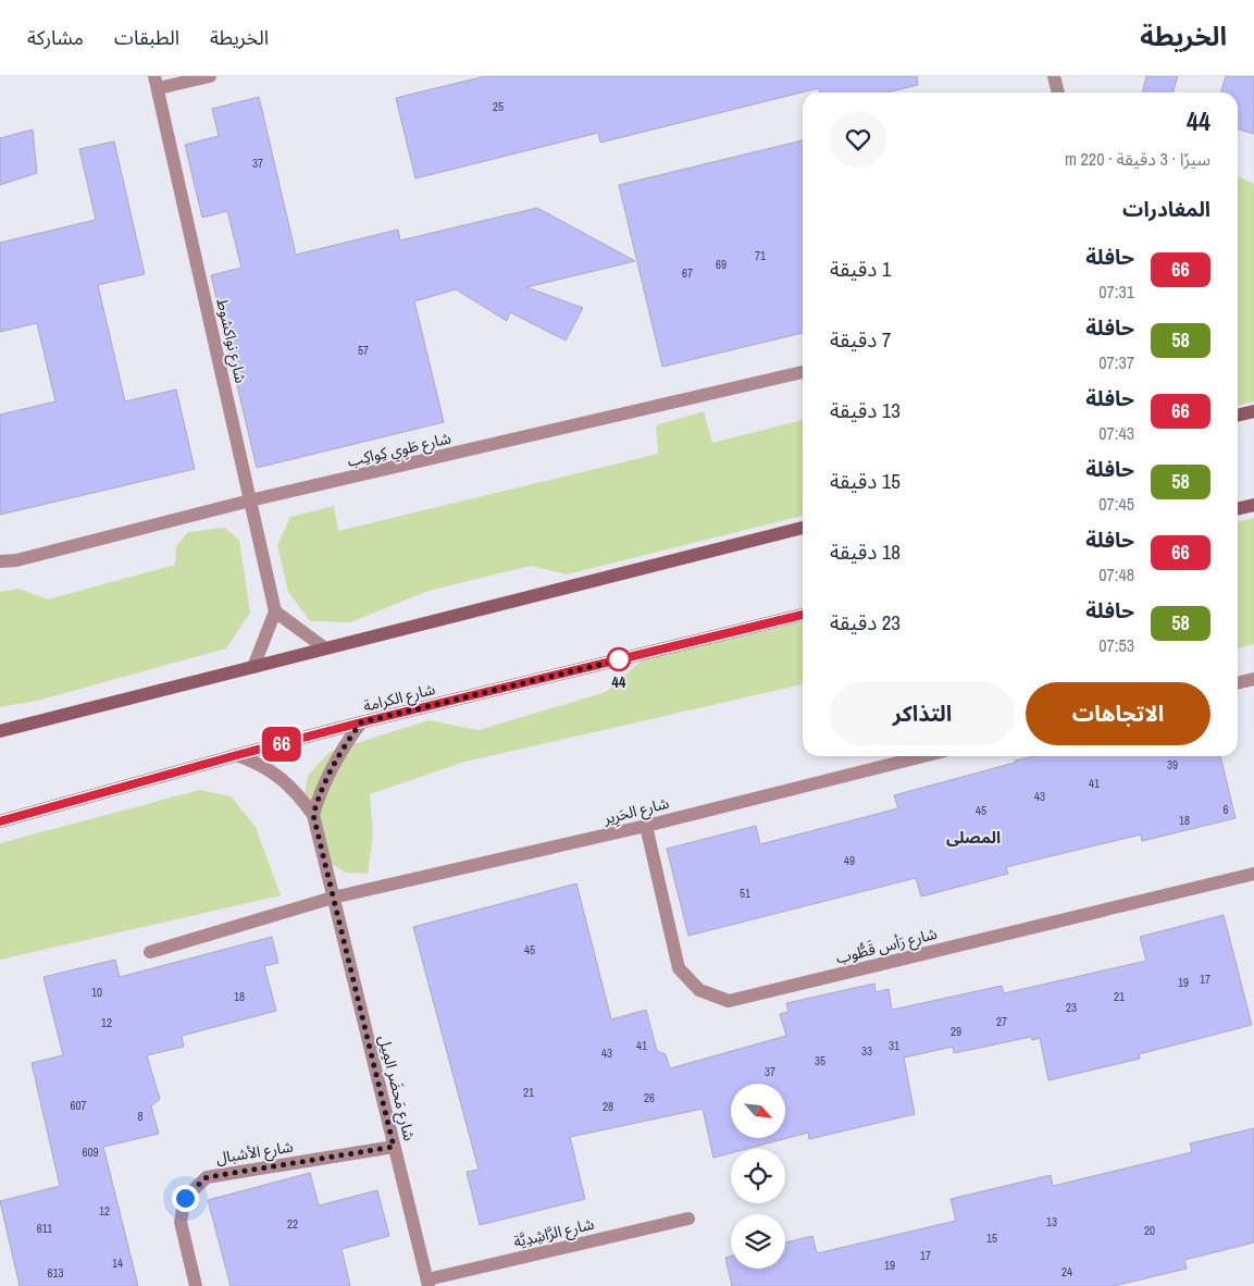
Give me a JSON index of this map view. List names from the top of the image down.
{
  "streets": {
    "main road": ["شارع الكرامة"],
    "street": [
      "شارع نواكشوط",
      "شارع طَوِي كِواكِب",
      "شارع الحَرِير",
      "شارع رَأس قَطُّوب",
      "شارع مَحضَر المِيل",
      "شارع الأشبال",
      "شارع الرَّاشِدِيَّة"
    ]
  },
  "crossings": [
    ["شارع نواكشوط", "شارع طَوِي كِواكِب"],
    ["شارع الكرامة", "شارع مَحضَر المِيل"],
    ["شارع الحَرِير", "شارع رَأس قَطُّوب"],
    ["شارع الحَرِير", "شارع مَحضَر المِيل"],
    ["شارع مَحضَر المِيل", "شارع الأشبال"],
    ["شارع مَحضَر المِيل", "شارع الرَّاشِدِيَّة"]
  ],
  "districts": ["المصلى"],
  "places": ["44"],
  "lines": ["bus line 66"],
  "house_numbers": [
    "25",
    "37",
    "71",
    "69",
    "67",
    "57",
    "39",
    "41",
    "43",
    "6",
    "45",
    "18",
    "49",
    "51",
    "45",
    "17",
    "19",
    "10",
    "18",
    "21",
    "23",
    "27",
    "12",
    "29",
    "41",
    "31",
    "33",
    "43",
    "35",
    "37",
    "21",
    "26",
    "607",
    "28",
    "8",
    "609",
    "12",
    "13",
    "22",
    "611",
    "20",
    "15",
    "17",
    "14",
    "19",
    "24",
    "613"
  ],
  "north": "bottom right",
  "page": {
    "header": "الخريطة",
    "nav": ["الخريطة", "الطبقات", "مشاركة"],
    "on_map": "66",
    "heading": [
      ["44", "سيرًا · 3 دقيقة · 220 m"],
      "المغادرات"
    ],
    "list": [
      {
        "mark": "66",
        "name": "حافلة",
        "note": "07:31",
        "value": "1 دقيقة"
      },
      {
        "mark": "58",
        "name": "حافلة",
        "note": "07:37",
        "value": "7 دقيقة"
      },
      {
        "mark": "66",
        "name": "حافلة",
        "note": "07:43",
        "value": "13 دقيقة"
      },
      {
        "mark": "58",
        "name": "حافلة",
        "note": "07:45",
        "value": "15 دقيقة"
      },
      {
        "mark": "66",
        "name": "حافلة",
        "note": "07:48",
        "value": "18 دقيقة"
      },
      {
        "mark": "58",
        "name": "حافلة",
        "note": "07:53",
        "value": "23 دقيقة"
      }
    ],
    "buttons": ["الاتجاهات", "التذاكر"]
  }
}
